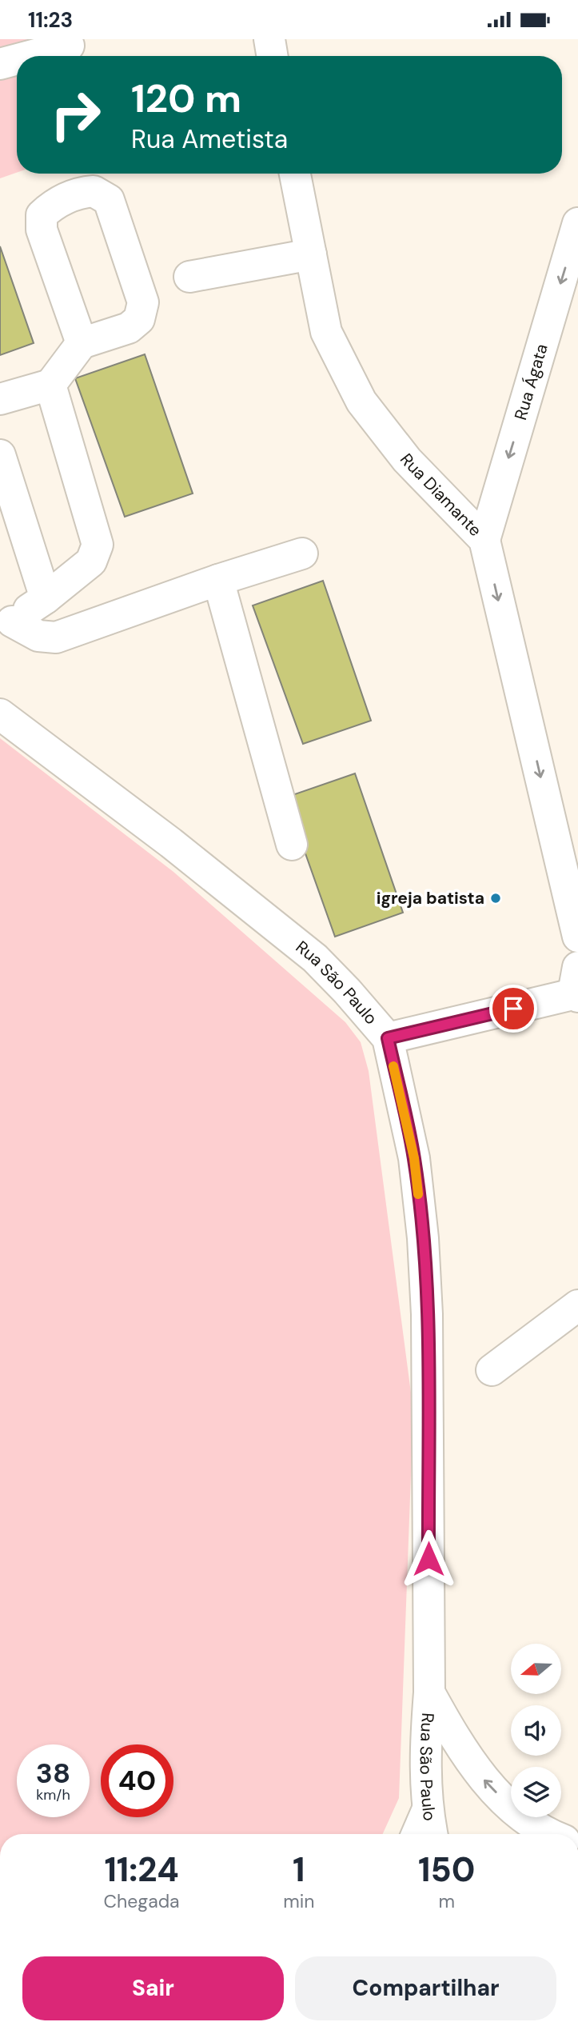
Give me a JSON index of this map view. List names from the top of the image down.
{
  "streets": {
    "street": ["Rua Ágata", "Rua Diamante", "Rua São Paulo"]
  },
  "crossings": [
    ["Rua Ágata", "Rua Diamante"]
  ],
  "one_way": ["Rua Ágata"],
  "places": ["igreja batista"],
  "north": "left",
  "page": {
    "status": "11:23",
    "turn": ["120 m", "Rua Ametista"],
    "speed": "38 km/h",
    "limit": "40",
    "eta": [
      "11:24",
      "Chegada",
      "1",
      "min",
      "150",
      "m"
    ],
    "buttons": ["Sair", "Compartilhar"]
  }
}
